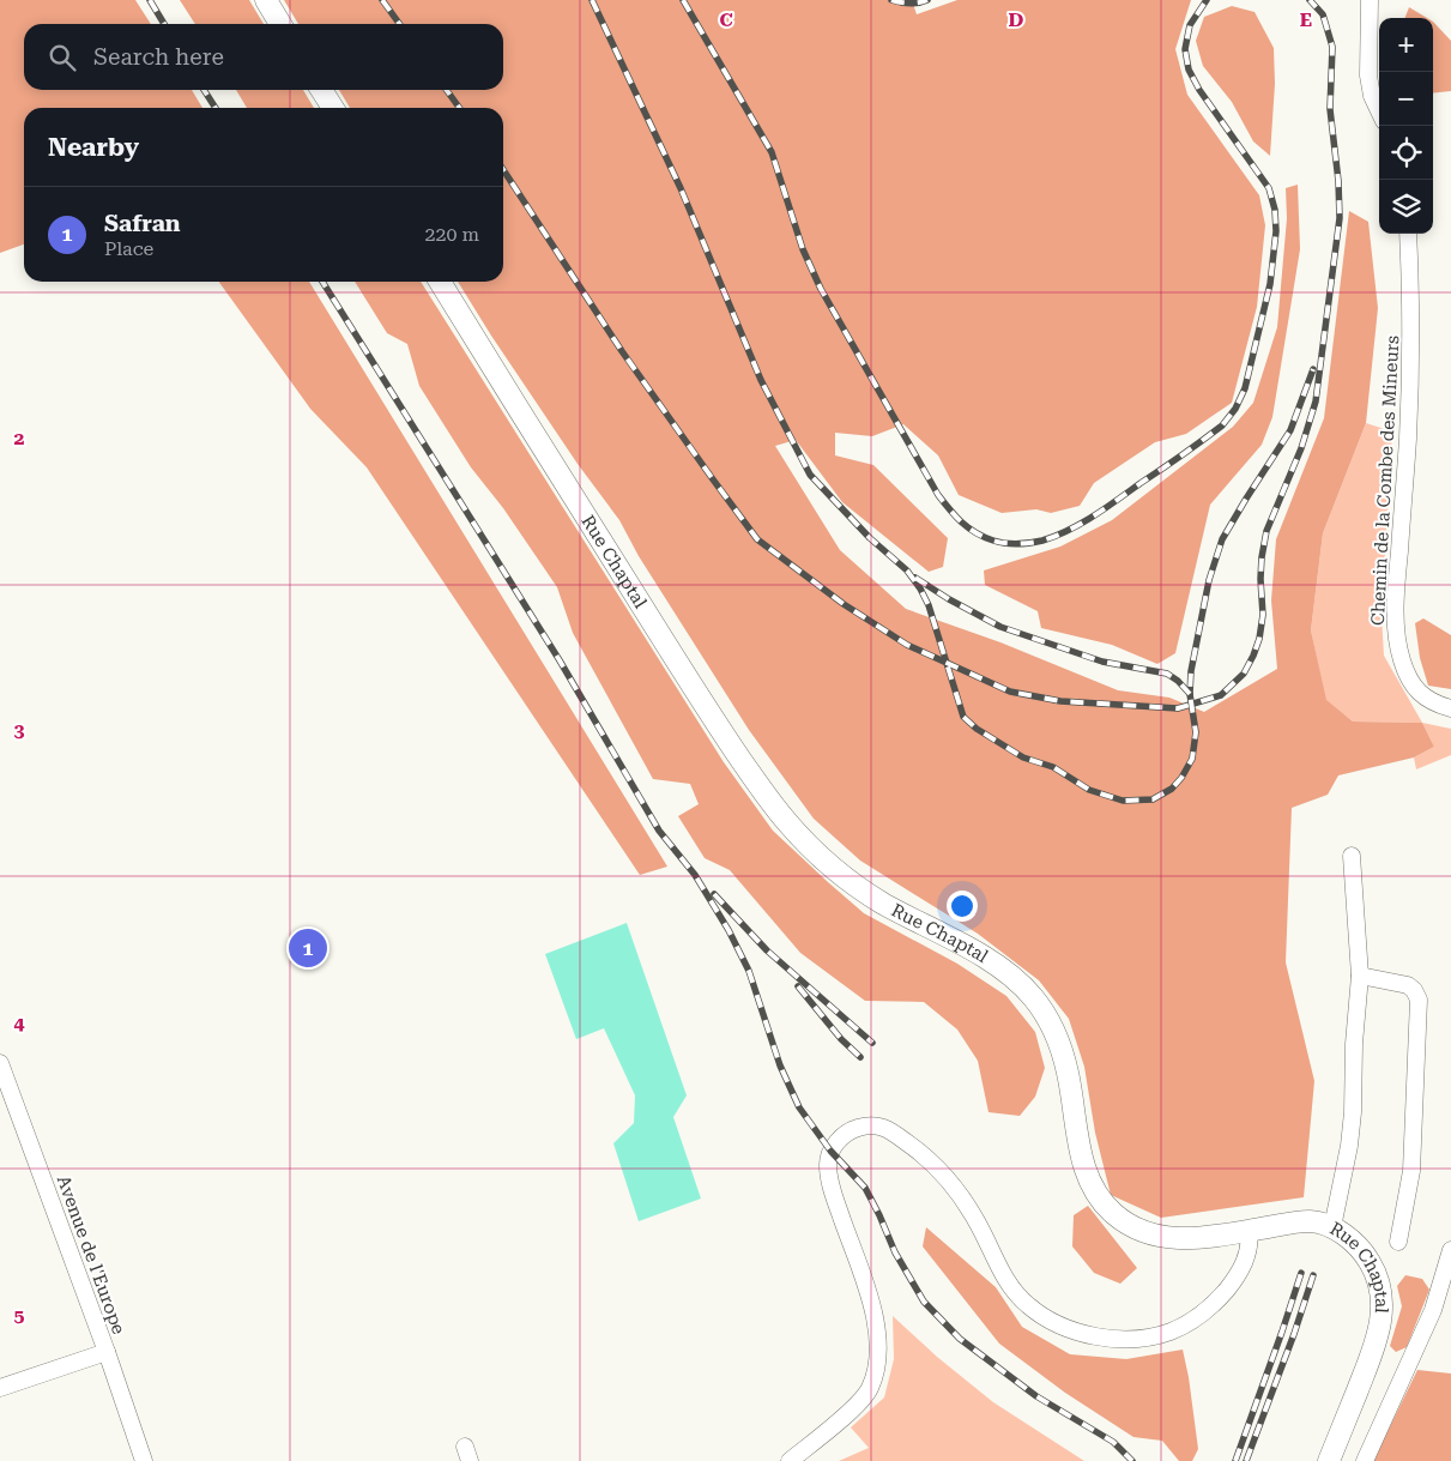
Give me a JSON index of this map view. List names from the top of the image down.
{
  "streets": {
    "street": ["Chemin de la Combe des Mineurs", "Rue Chaptal", "Avenue de l'Europe"]
  },
  "page": {
    "map_buttons": ["+", "−"],
    "search": "Search here",
    "heading": "Nearby",
    "list": [
      {
        "mark": "1",
        "name": "Safran",
        "note": "Place",
        "value": "220 m"
      }
    ],
    "pins": "1"
  },
  "grid": {
    "columns": ["C", "D", "E"],
    "rows": [
      "2",
      "3",
      "4",
      "5"
    ]
  }
}
